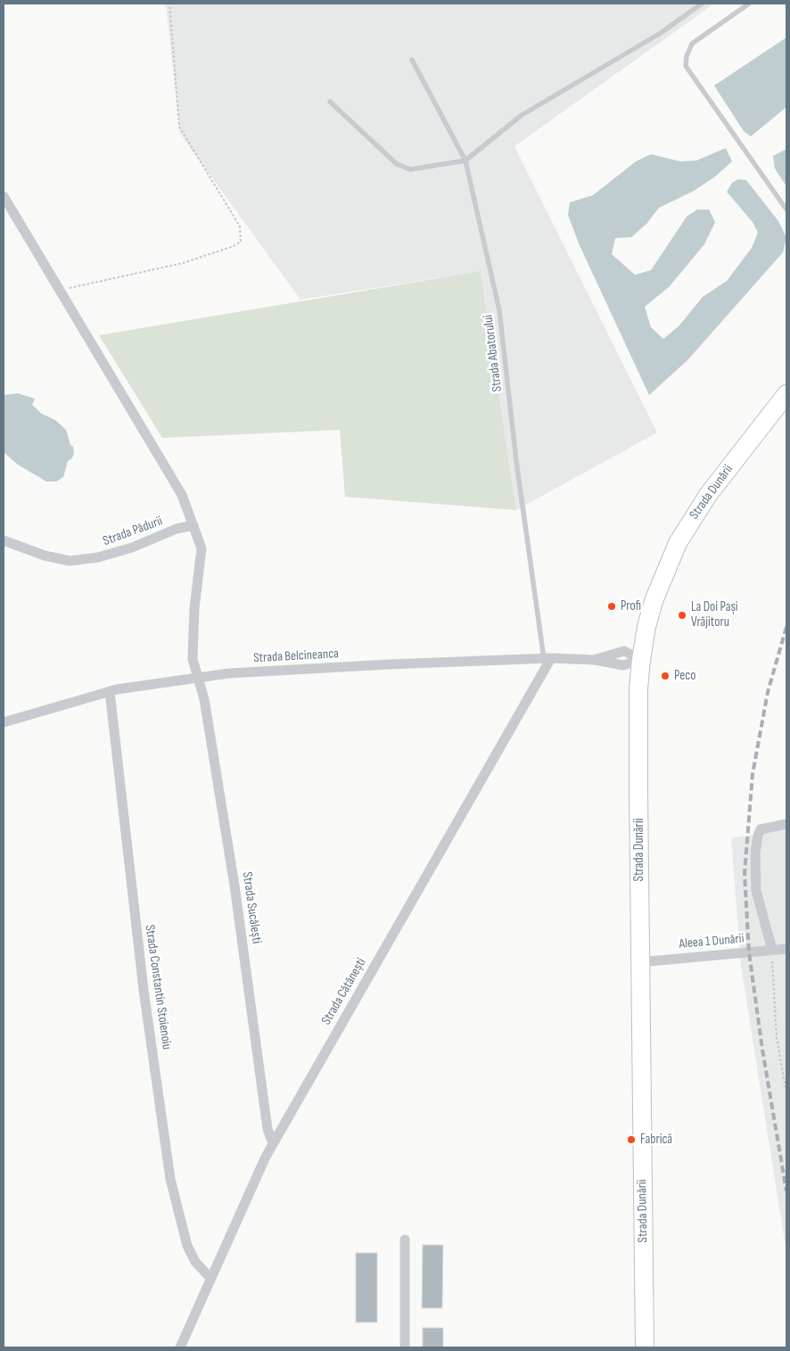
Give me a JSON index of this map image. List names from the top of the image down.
{
  "streets": {
    "highway": ["Strada Dunării"],
    "street": [
      "Strada Pădurii",
      "Strada Belcineanca",
      "Strada Sucălești",
      "Aleea 1 Dunării",
      "Strada Constantin Stoienoiu",
      "Strada Cătănești"
    ],
    "lane": ["Strada Abatorului"]
  },
  "crossings": [
    ["Strada Abatorului", "Strada Belcineanca"],
    ["Strada Abatorului", "Strada Cătănești"],
    ["Strada Dunării", "Strada Belcineanca"],
    ["Strada Dunării", "Aleea 1 Dunării"],
    ["Strada Pădurii", "Strada Sucălești"],
    ["Strada Belcineanca", "Strada Sucălești"],
    ["Strada Belcineanca", "Strada Constantin Stoienoiu"],
    ["Strada Belcineanca", "Strada Cătănești"],
    ["Strada Sucălești", "Strada Cătănești"],
    ["Strada Constantin Stoienoiu", "Strada Cătănești"]
  ],
  "places": [
    "Profi",
    "La Doi Pași Vrăjitoru",
    "Peco",
    "Fabrică"
  ]
}
